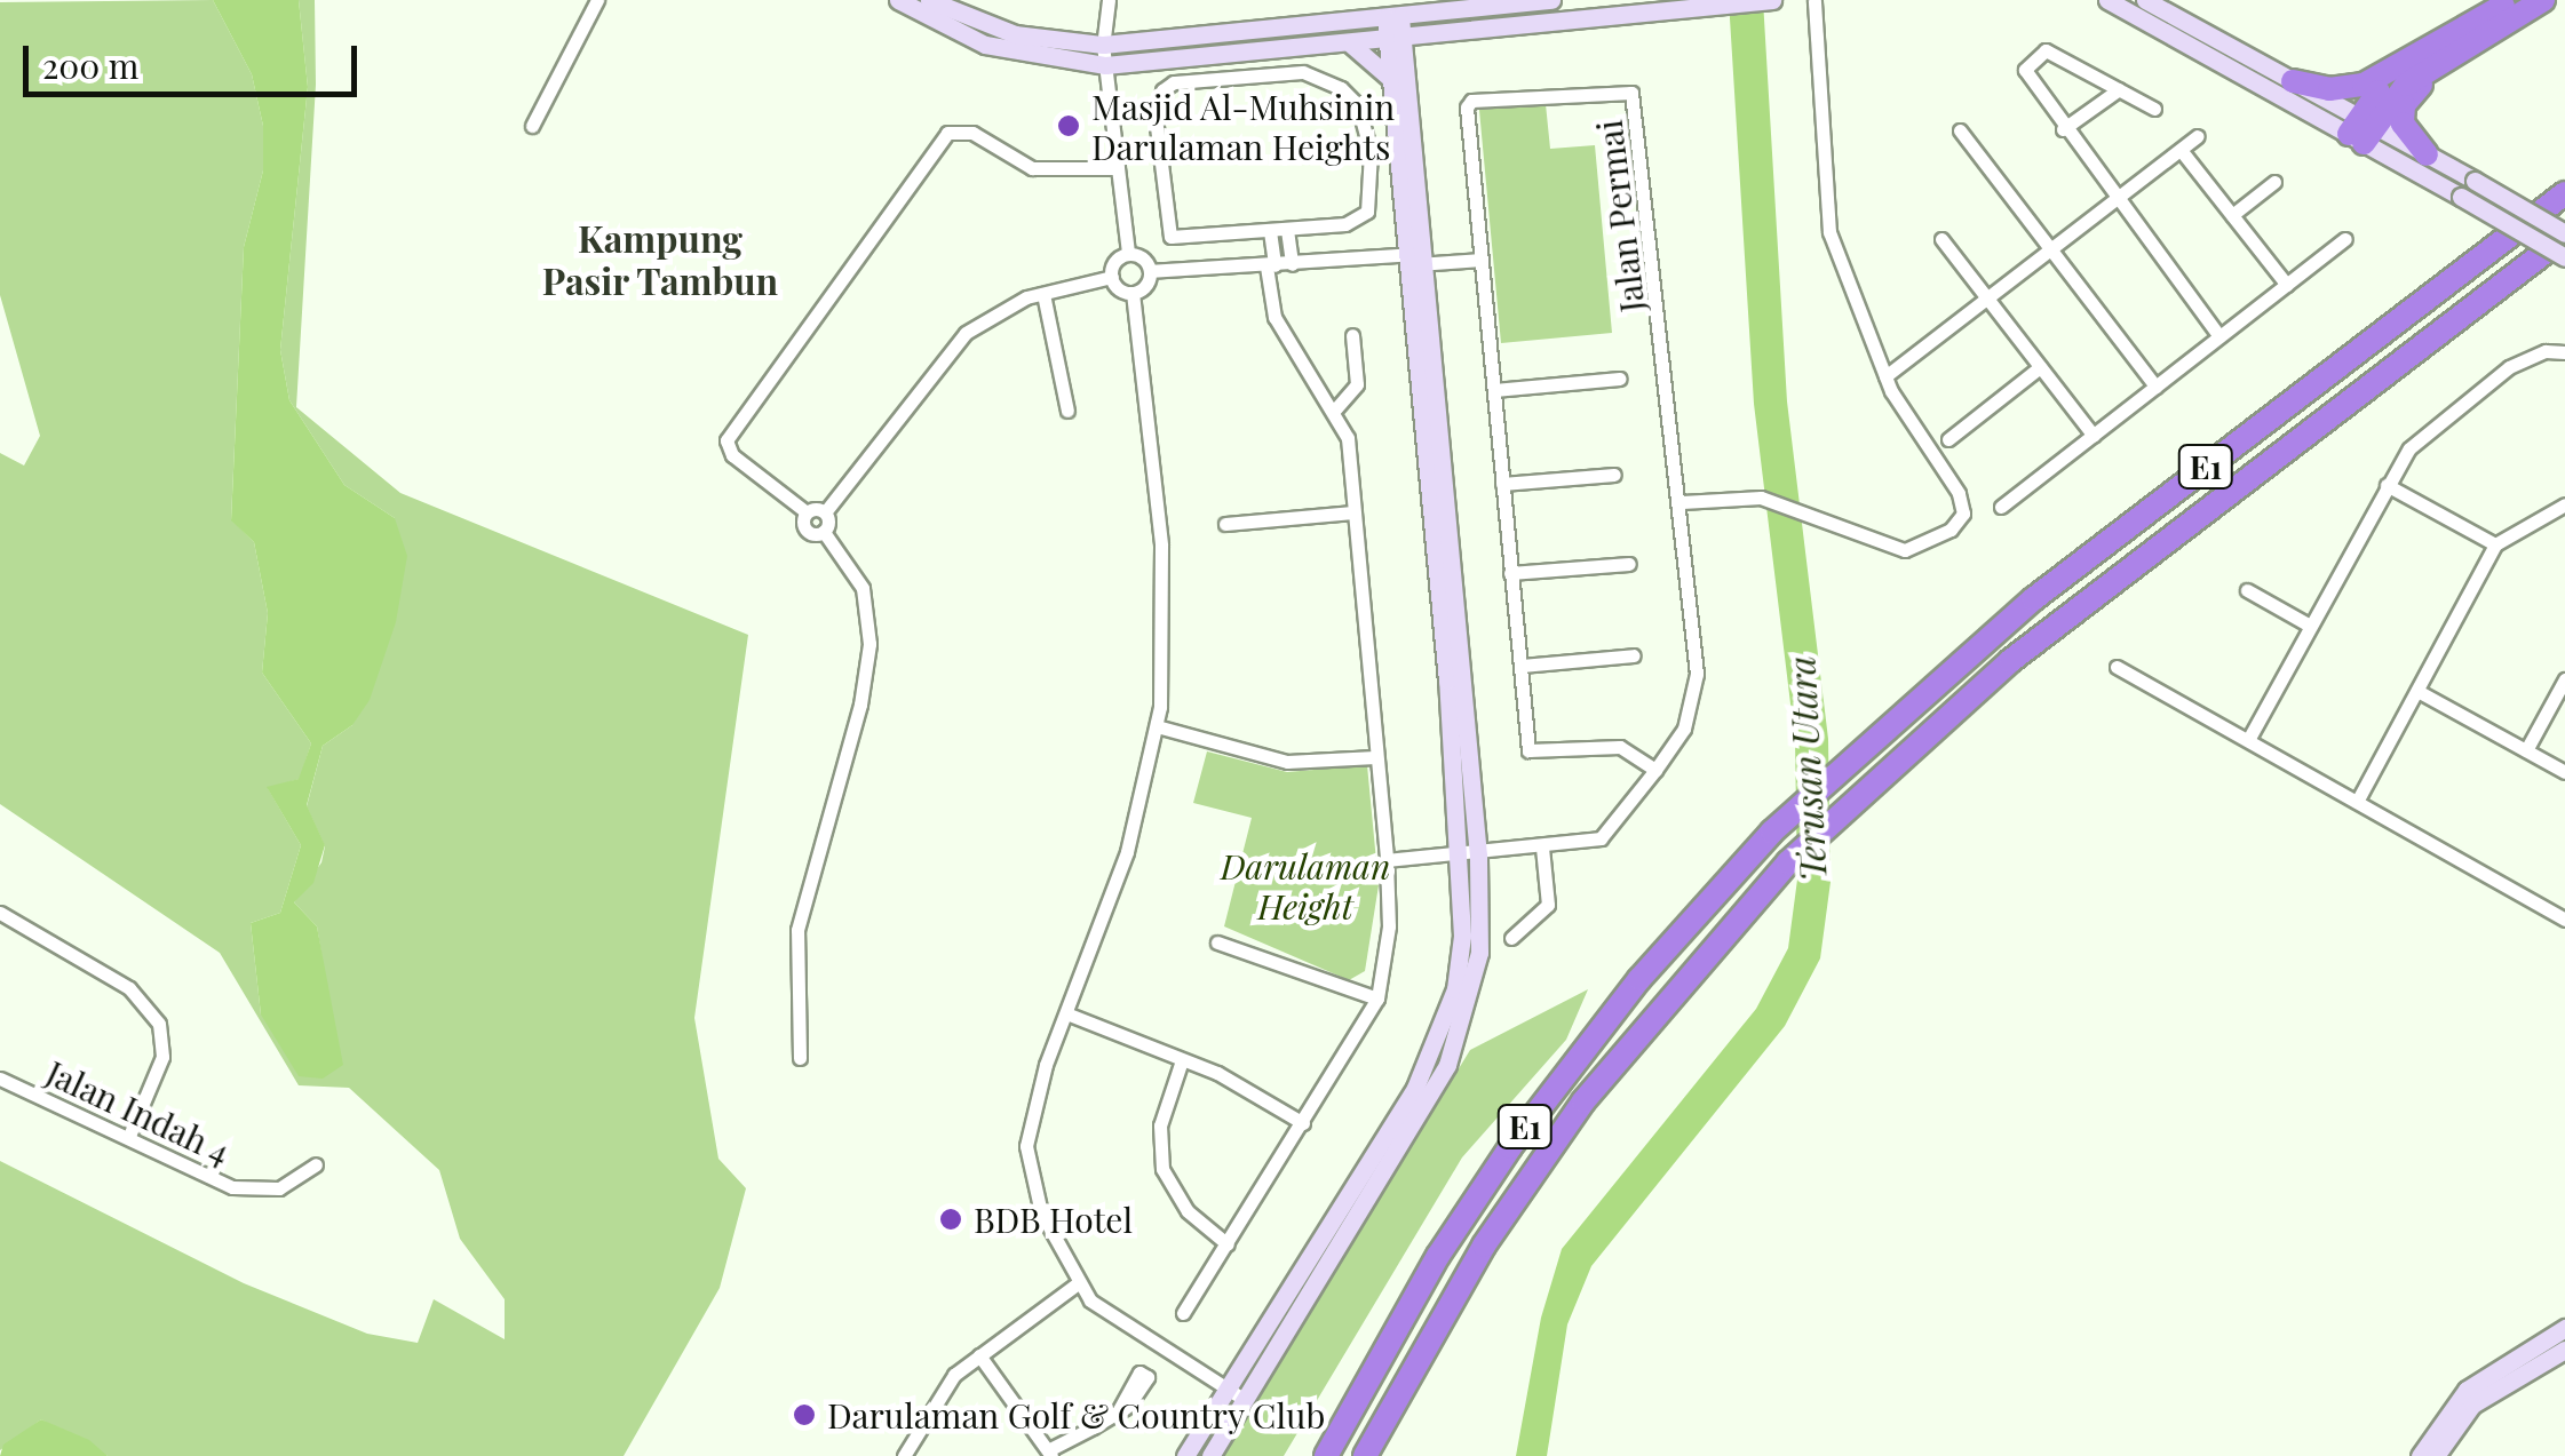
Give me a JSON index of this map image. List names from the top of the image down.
{
  "streets": {
    "highway": ["E1"],
    "street": ["Jalan Permai", "Jalan Indah 4"]
  },
  "districts": ["Kampung Pasir Tambun"],
  "water": ["Terusan Utara"],
  "parks": ["Darulaman Height"],
  "places": ["Masjid Al-Muhsinin Darulaman Heights", "BDB Hotel", "Darulaman Golf & Country Club"],
  "scale_bar": "200 m"
}
